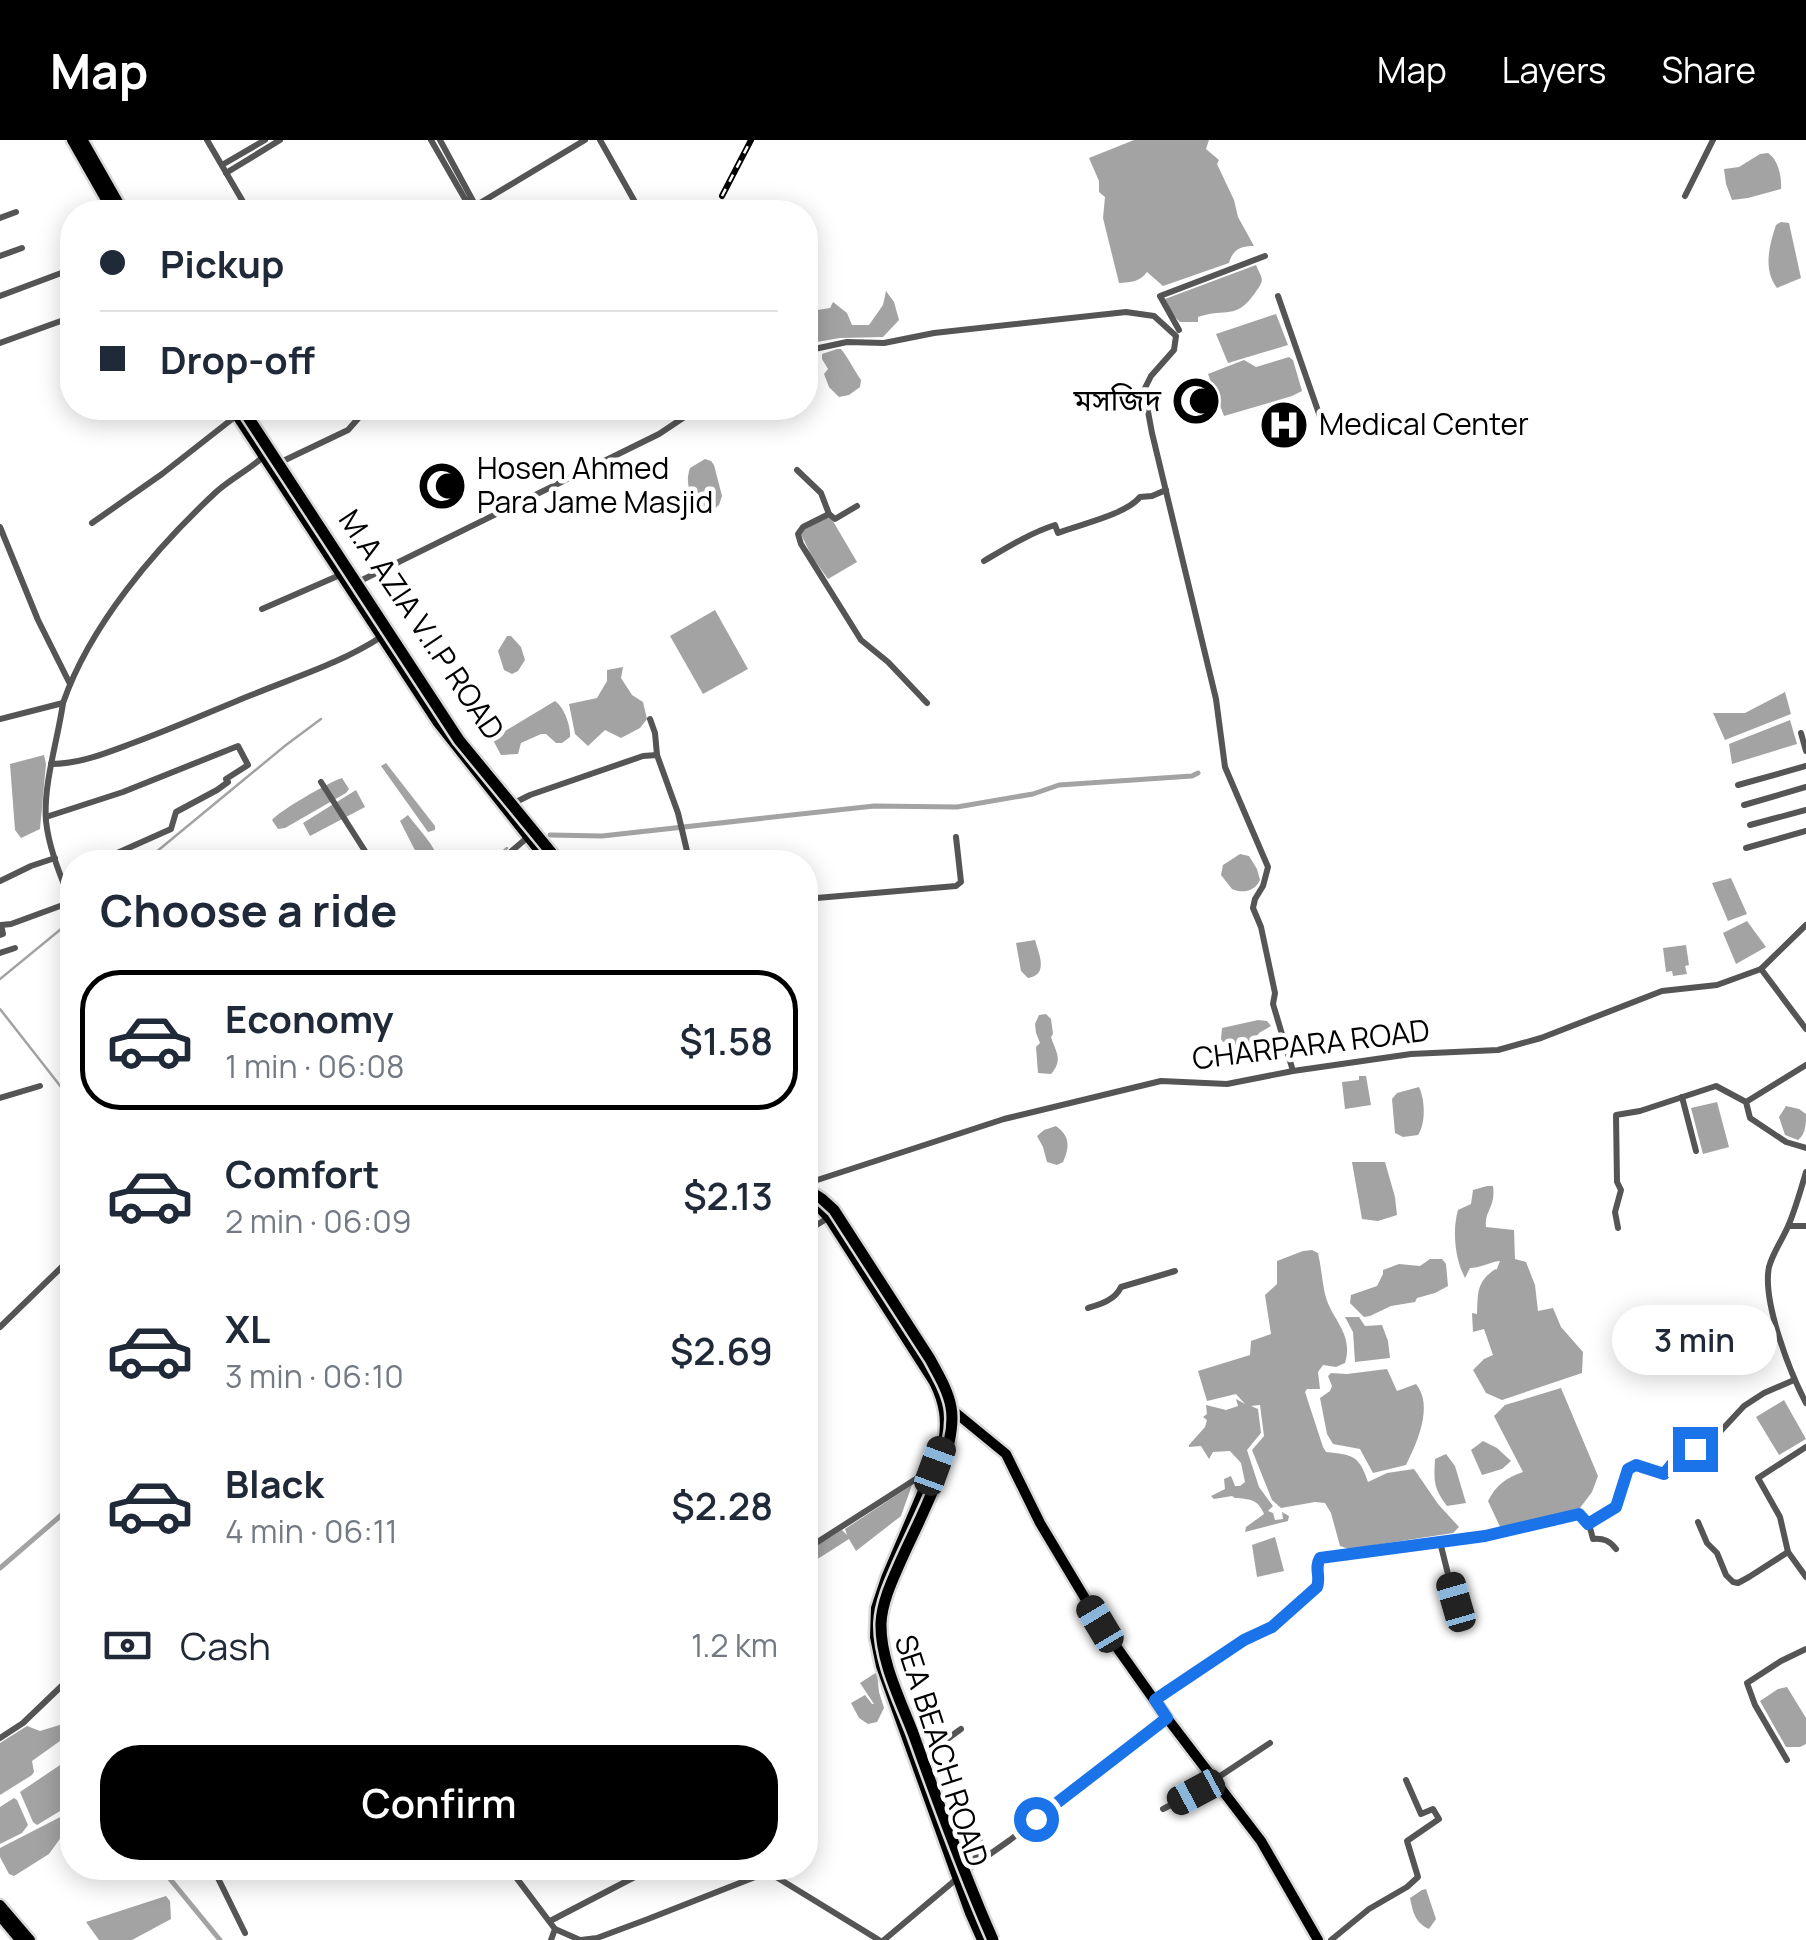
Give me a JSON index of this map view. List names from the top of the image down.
{
  "streets": {
    "main road": ["M.A AZIA V.I.P ROAD", "SEA BEACH ROAD"],
    "street": ["CHARPARA ROAD"]
  },
  "places": {
    "mosque": ["মসজিদ", "Hosen Ahmed Para Jame Masjid"],
    "hospital": ["Medical Center"]
  },
  "page": {
    "header": "Map",
    "nav": ["Map", "Layers", "Share"],
    "banner": ["Pickup", "Drop-off"],
    "heading": "Choose a ride",
    "list": [
      {
        "name": "Economy",
        "note": "1 min · 06:08",
        "value": "$1.58"
      },
      {
        "name": "Comfort",
        "note": "2 min · 06:09",
        "value": "$2.13"
      },
      {
        "name": "XL",
        "note": "3 min · 06:10",
        "value": "$2.69"
      },
      {
        "name": "Black",
        "note": "4 min · 06:11",
        "value": "$2.28"
      }
    ],
    "bubble": "3 min",
    "pay": ["Cash", "1.2 km"],
    "buttons": "Confirm"
  }
}
